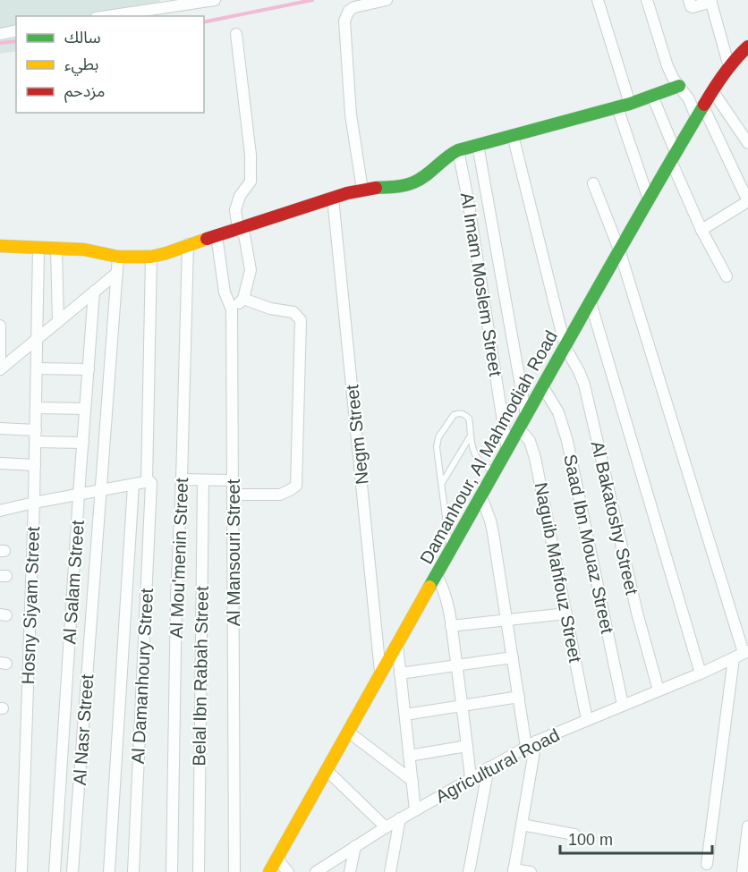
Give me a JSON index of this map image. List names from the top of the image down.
{
  "streets": {
    "main road": ["Damanhour, Al Mahmodiah Road"],
    "street": [
      "Al Imam Moslem Street",
      "Negm Street",
      "Al Bakatoshy Street",
      "Saad Ibn Mouaz Street",
      "Al Mansouri Street",
      "Al Mou'menin Street",
      "Naguib Mahfouz Street",
      "Al Salam Street",
      "Hosny Siyam Street",
      "Al Damanhoury Street",
      "Belal Ibn Rabah Street",
      "Al Nasr Street",
      "Agricultural Road"
    ]
  },
  "crossings": [
    ["Al Imam Moslem Street", "Damanhour, Al Mahmodiah Road"],
    ["Negm Street", "Damanhour, Al Mahmodiah Road"],
    ["Damanhour, Al Mahmodiah Road", "Al Bakatoshy Street"],
    ["Damanhour, Al Mahmodiah Road", "Saad Ibn Mouaz Street"],
    ["Damanhour, Al Mahmodiah Road", "Naguib Mahfouz Street"],
    ["Al Bakatoshy Street", "Agricultural Road"],
    ["Saad Ibn Mouaz Street", "Agricultural Road"],
    ["Naguib Mahfouz Street", "Agricultural Road"]
  ],
  "legend": ["سالك", "بطيء", "مزدحم"],
  "scale_bar": "100 m"
}
